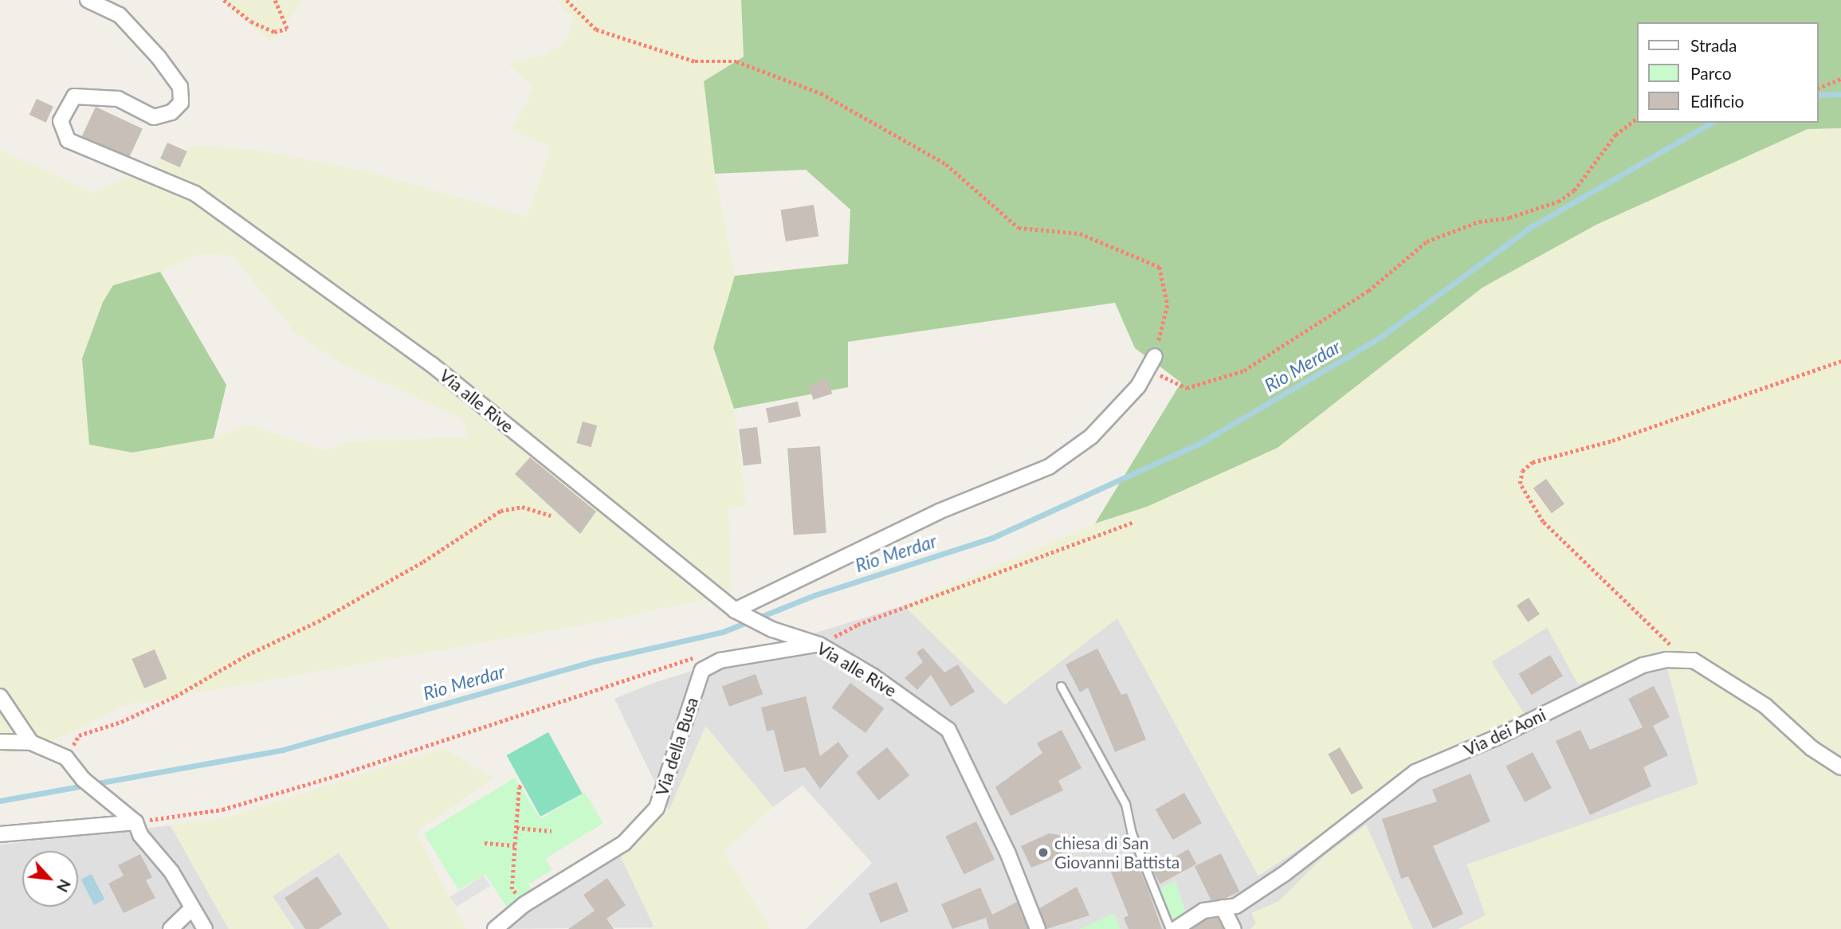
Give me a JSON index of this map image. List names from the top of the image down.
{
  "streets": {
    "street": ["Via alle Rive", "Via dei Aoni", "Via della Busa"]
  },
  "crossings": [
    ["Via alle Rive", "Via della Busa"]
  ],
  "water": ["Rio Merdar"],
  "places": ["chiesa di San Giovanni Battista"],
  "legend": ["Strada", "Parco", "Edificio"],
  "north": "bottom right"
}
